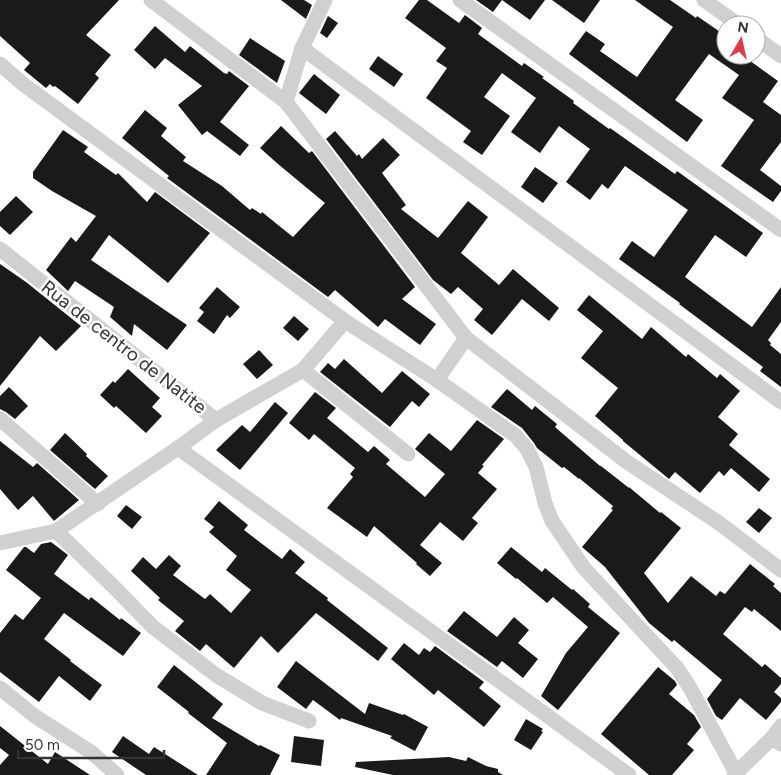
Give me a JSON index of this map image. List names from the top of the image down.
{
  "streets": {
    "street": ["Rua de centro de Natite"]
  },
  "scale_bar": "50 m",
  "north": "top"
}
